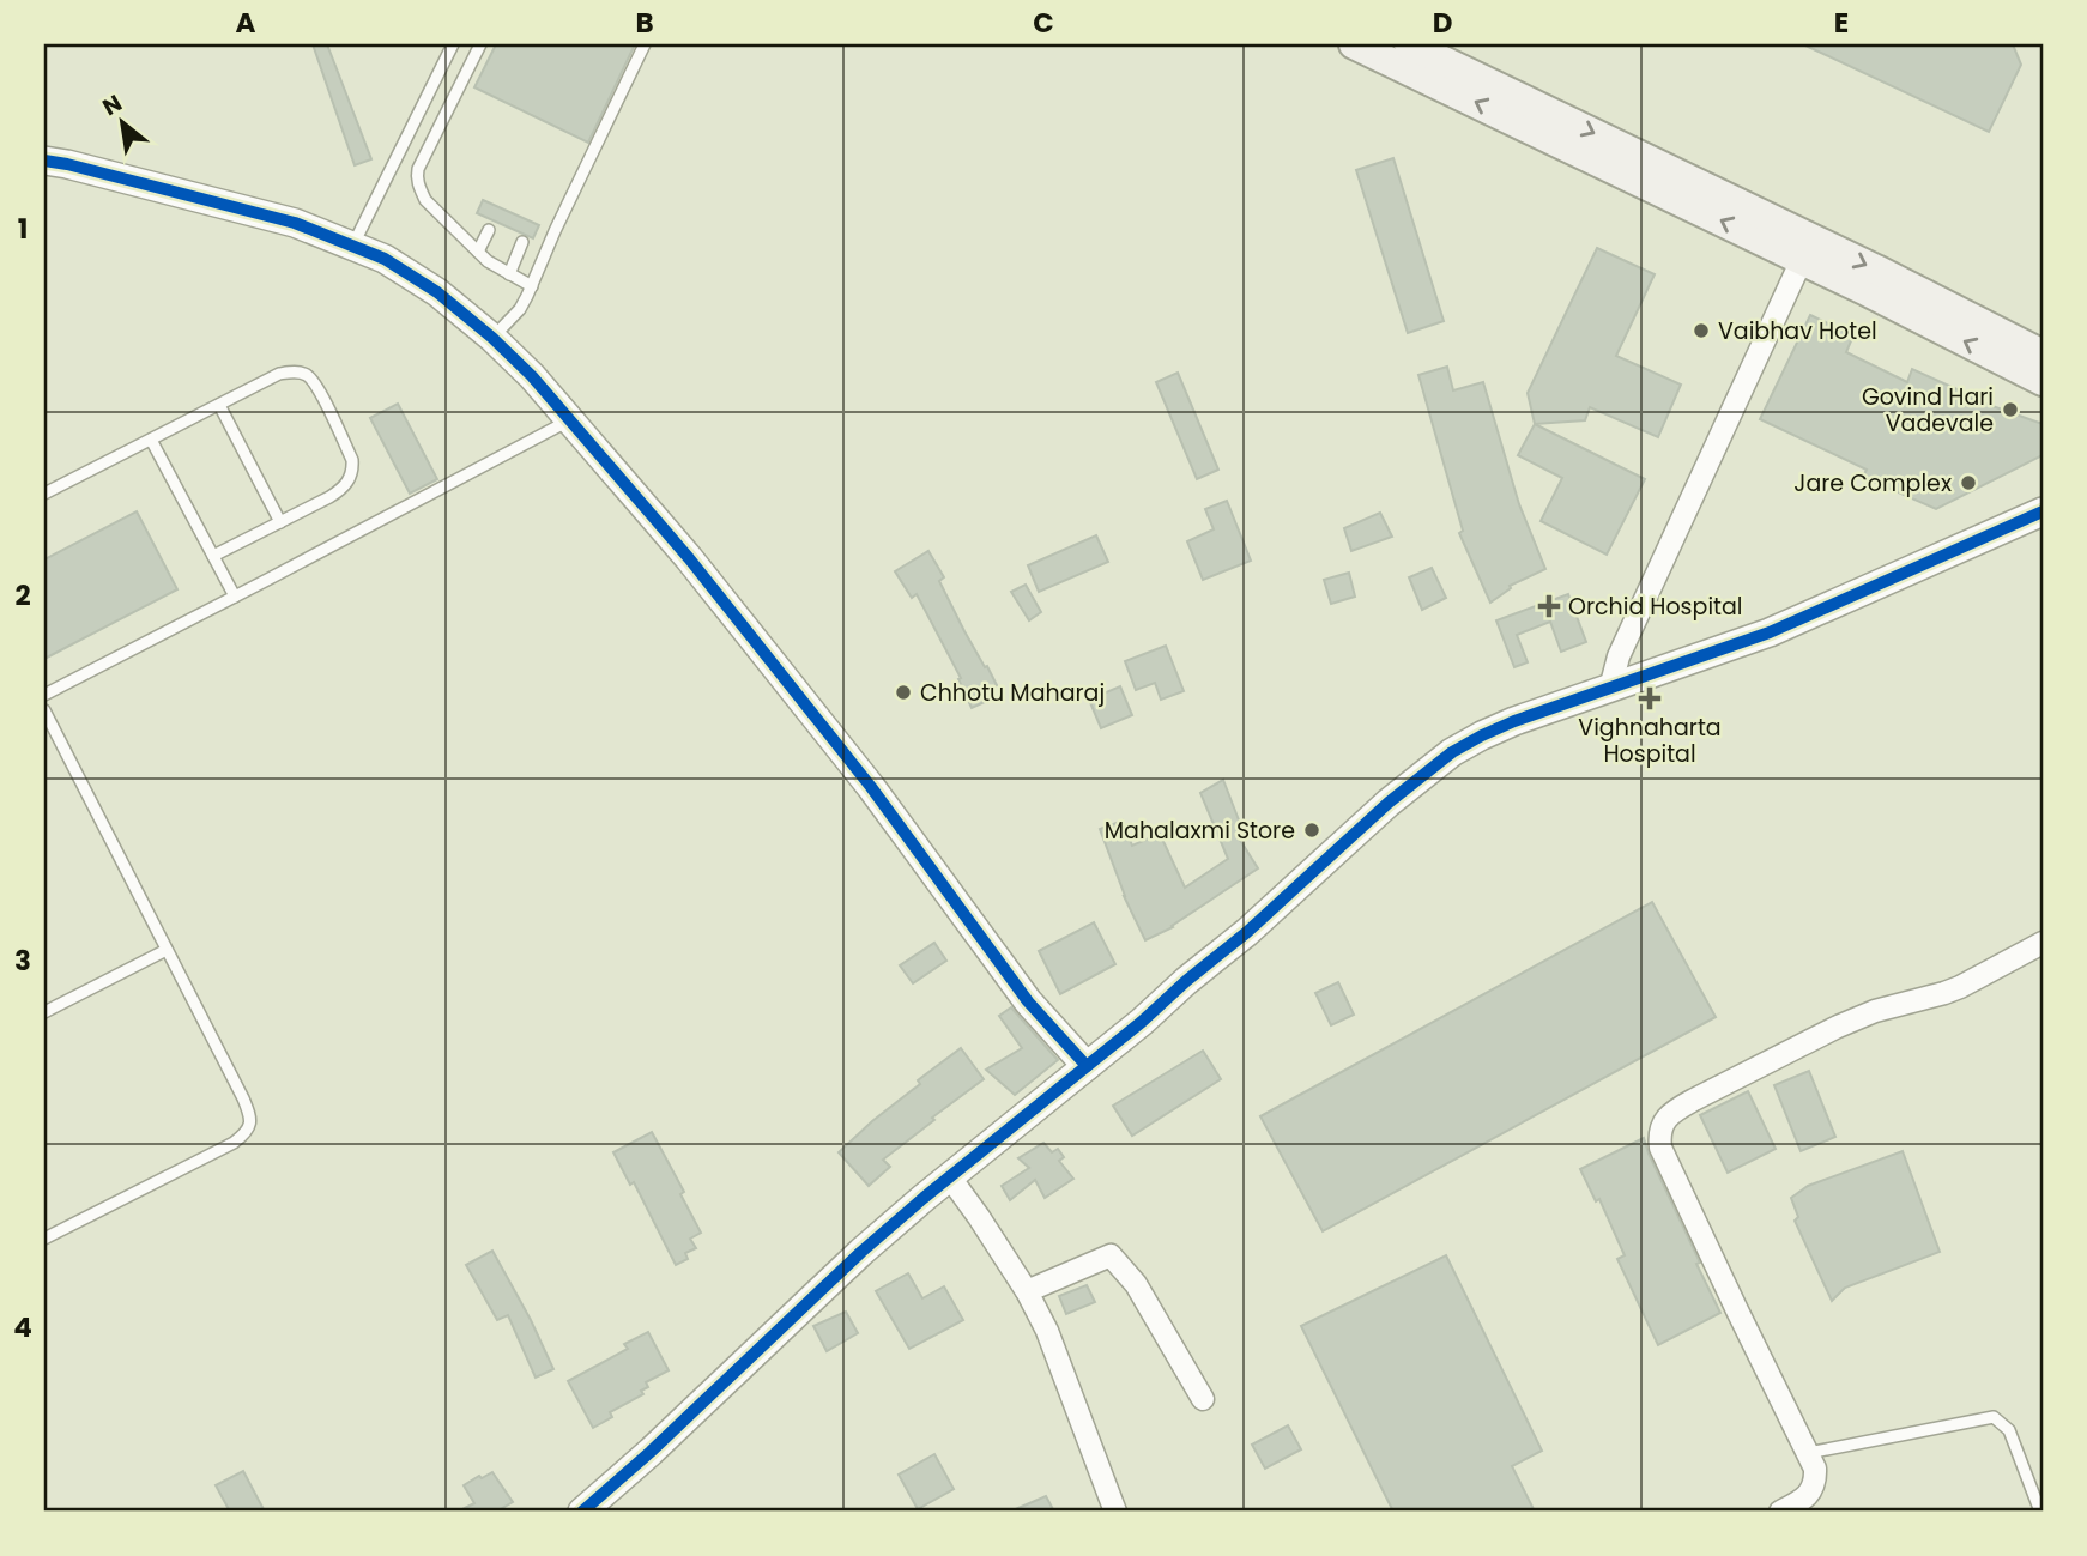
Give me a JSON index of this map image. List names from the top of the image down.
{
  "places": {
    "other": [
      "Vaibhav Hotel",
      "Govind Hari Vadevale",
      "Jare Complex",
      "Chhotu Maharaj",
      "Mahalaxmi Store"
    ],
    "health": ["Orchid Hospital", "Vighnaharta Hospital"]
  },
  "north": "top left",
  "grid": {
    "columns": [
      "A",
      "B",
      "C",
      "D",
      "E"
    ],
    "rows": [
      "1",
      "2",
      "3",
      "4"
    ]
  }
}
